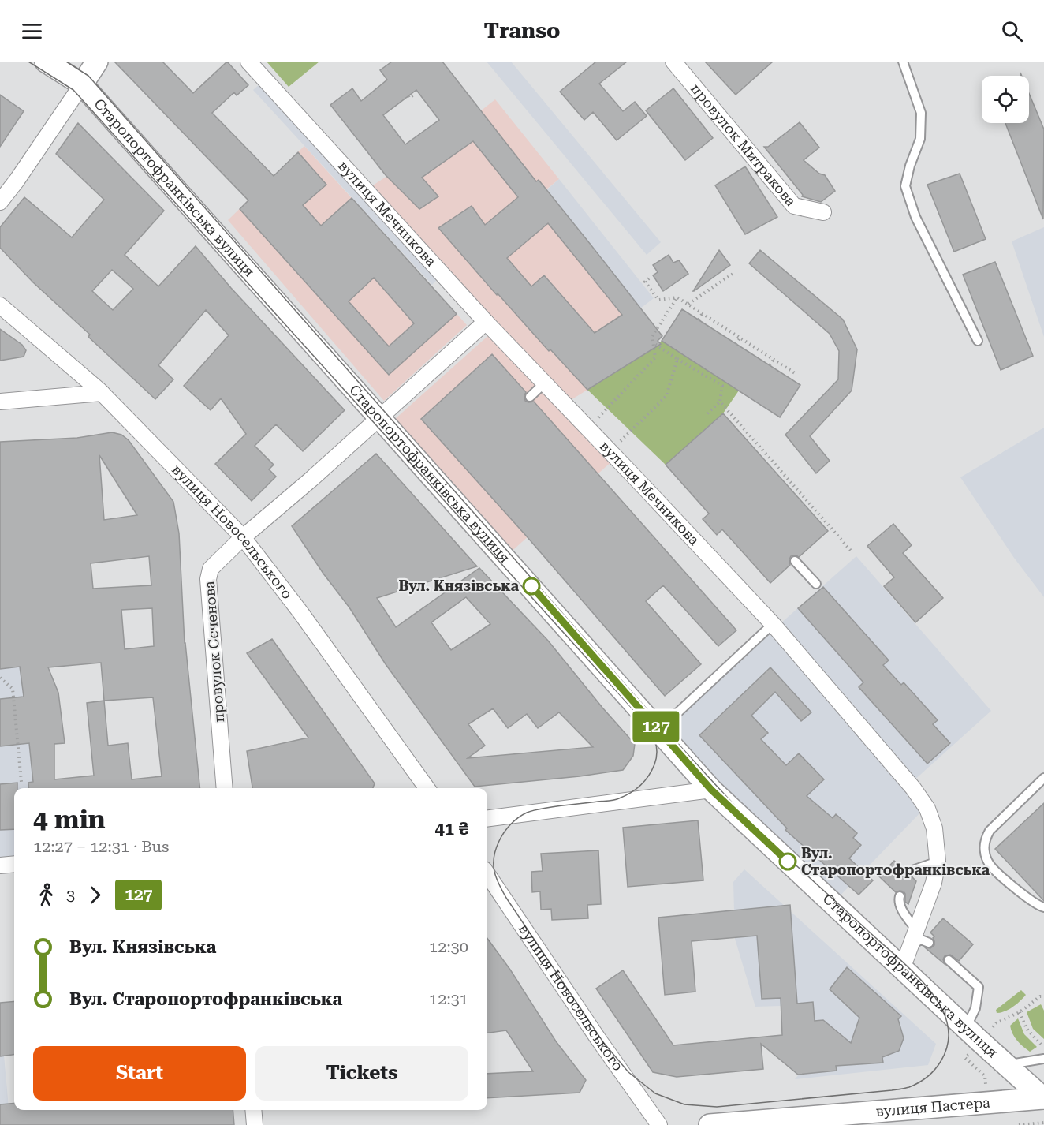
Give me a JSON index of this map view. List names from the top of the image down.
{
  "streets": {
    "main road": ["Старопортофранківська вулиця", "вулиця Пастера"],
    "street": [
      "провулок Митракова",
      "вулиця Мечникова",
      "вулиця Новосельського",
      "провулок Сєченова"
    ]
  },
  "crossings": [
    ["Старопортофранківська вулиця", "вулиця Мечникова"],
    ["Старопортофранківська вулиця", "провулок Сєченова"],
    ["Старопортофранківська вулиця", "вулиця Пастера"],
    ["вулиця Мечникова", "провулок Сєченова"],
    ["вулиця Новосельського", "провулок Сєченова"]
  ],
  "places": ["Вул. Князівська", "Вул. Старопортофранківська"],
  "lines": ["bus line 127"],
  "page": {
    "header": "Transo",
    "on_map": "127",
    "heading": ["4 min", "12:27 – 12:31 · Bus", "41 ₴"],
    "legs": ["3", "127"],
    "list": [
      {
        "name": "Вул. Князівська",
        "value": "12:30"
      },
      {
        "name": "Вул. Старопортофранківська",
        "value": "12:31"
      }
    ],
    "buttons": ["Start", "Tickets"]
  }
}
